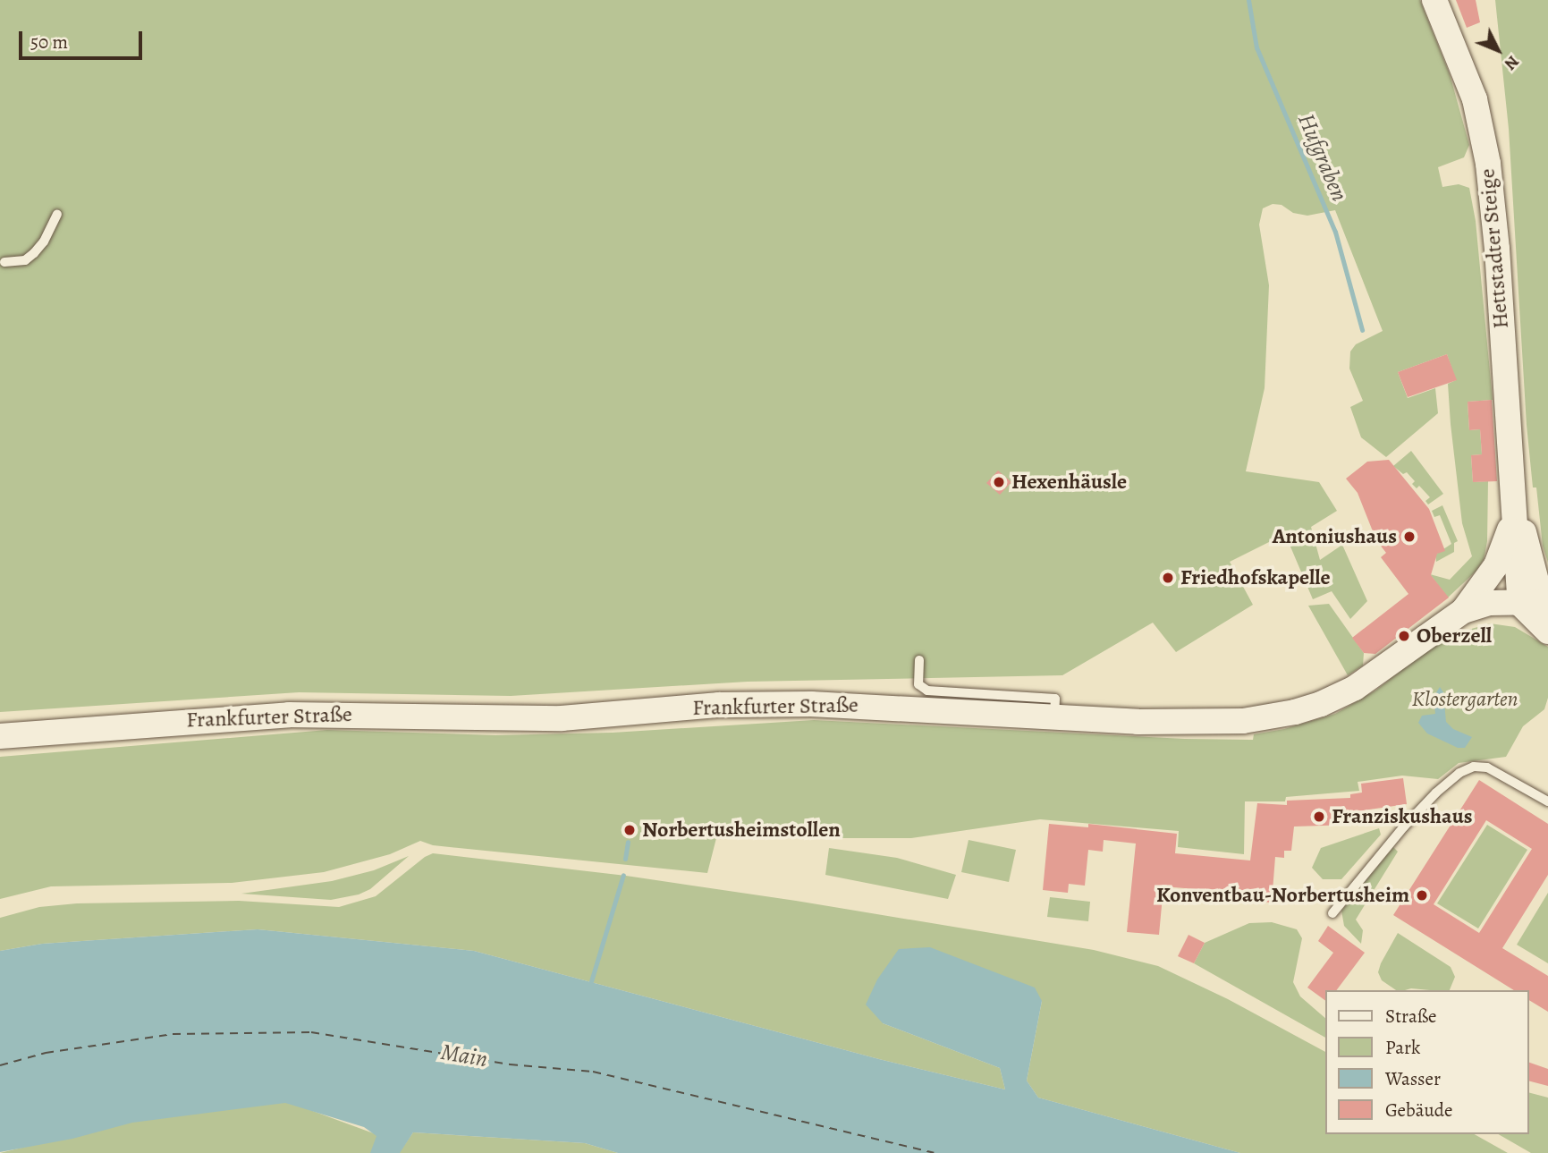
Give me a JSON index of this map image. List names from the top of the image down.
{
  "streets": {
    "main road": ["Hettstadter Steige", "Frankfurter Straße"]
  },
  "crossings": [
    ["Hettstadter Steige", "Frankfurter Straße"]
  ],
  "water": ["Hufgraben", "Main"],
  "parks": ["Klostergarten"],
  "places": [
    "Hexenhäusle",
    "Antoniushaus",
    "Friedhofskapelle",
    "Oberzell",
    "Franziskushaus",
    "Norbertusheimstollen",
    "Konventbau-Norbertusheim"
  ],
  "legend": [
    "Straße",
    "Park",
    "Wasser",
    "Gebäude"
  ],
  "scale_bar": "50 m",
  "north": "bottom right"
}
